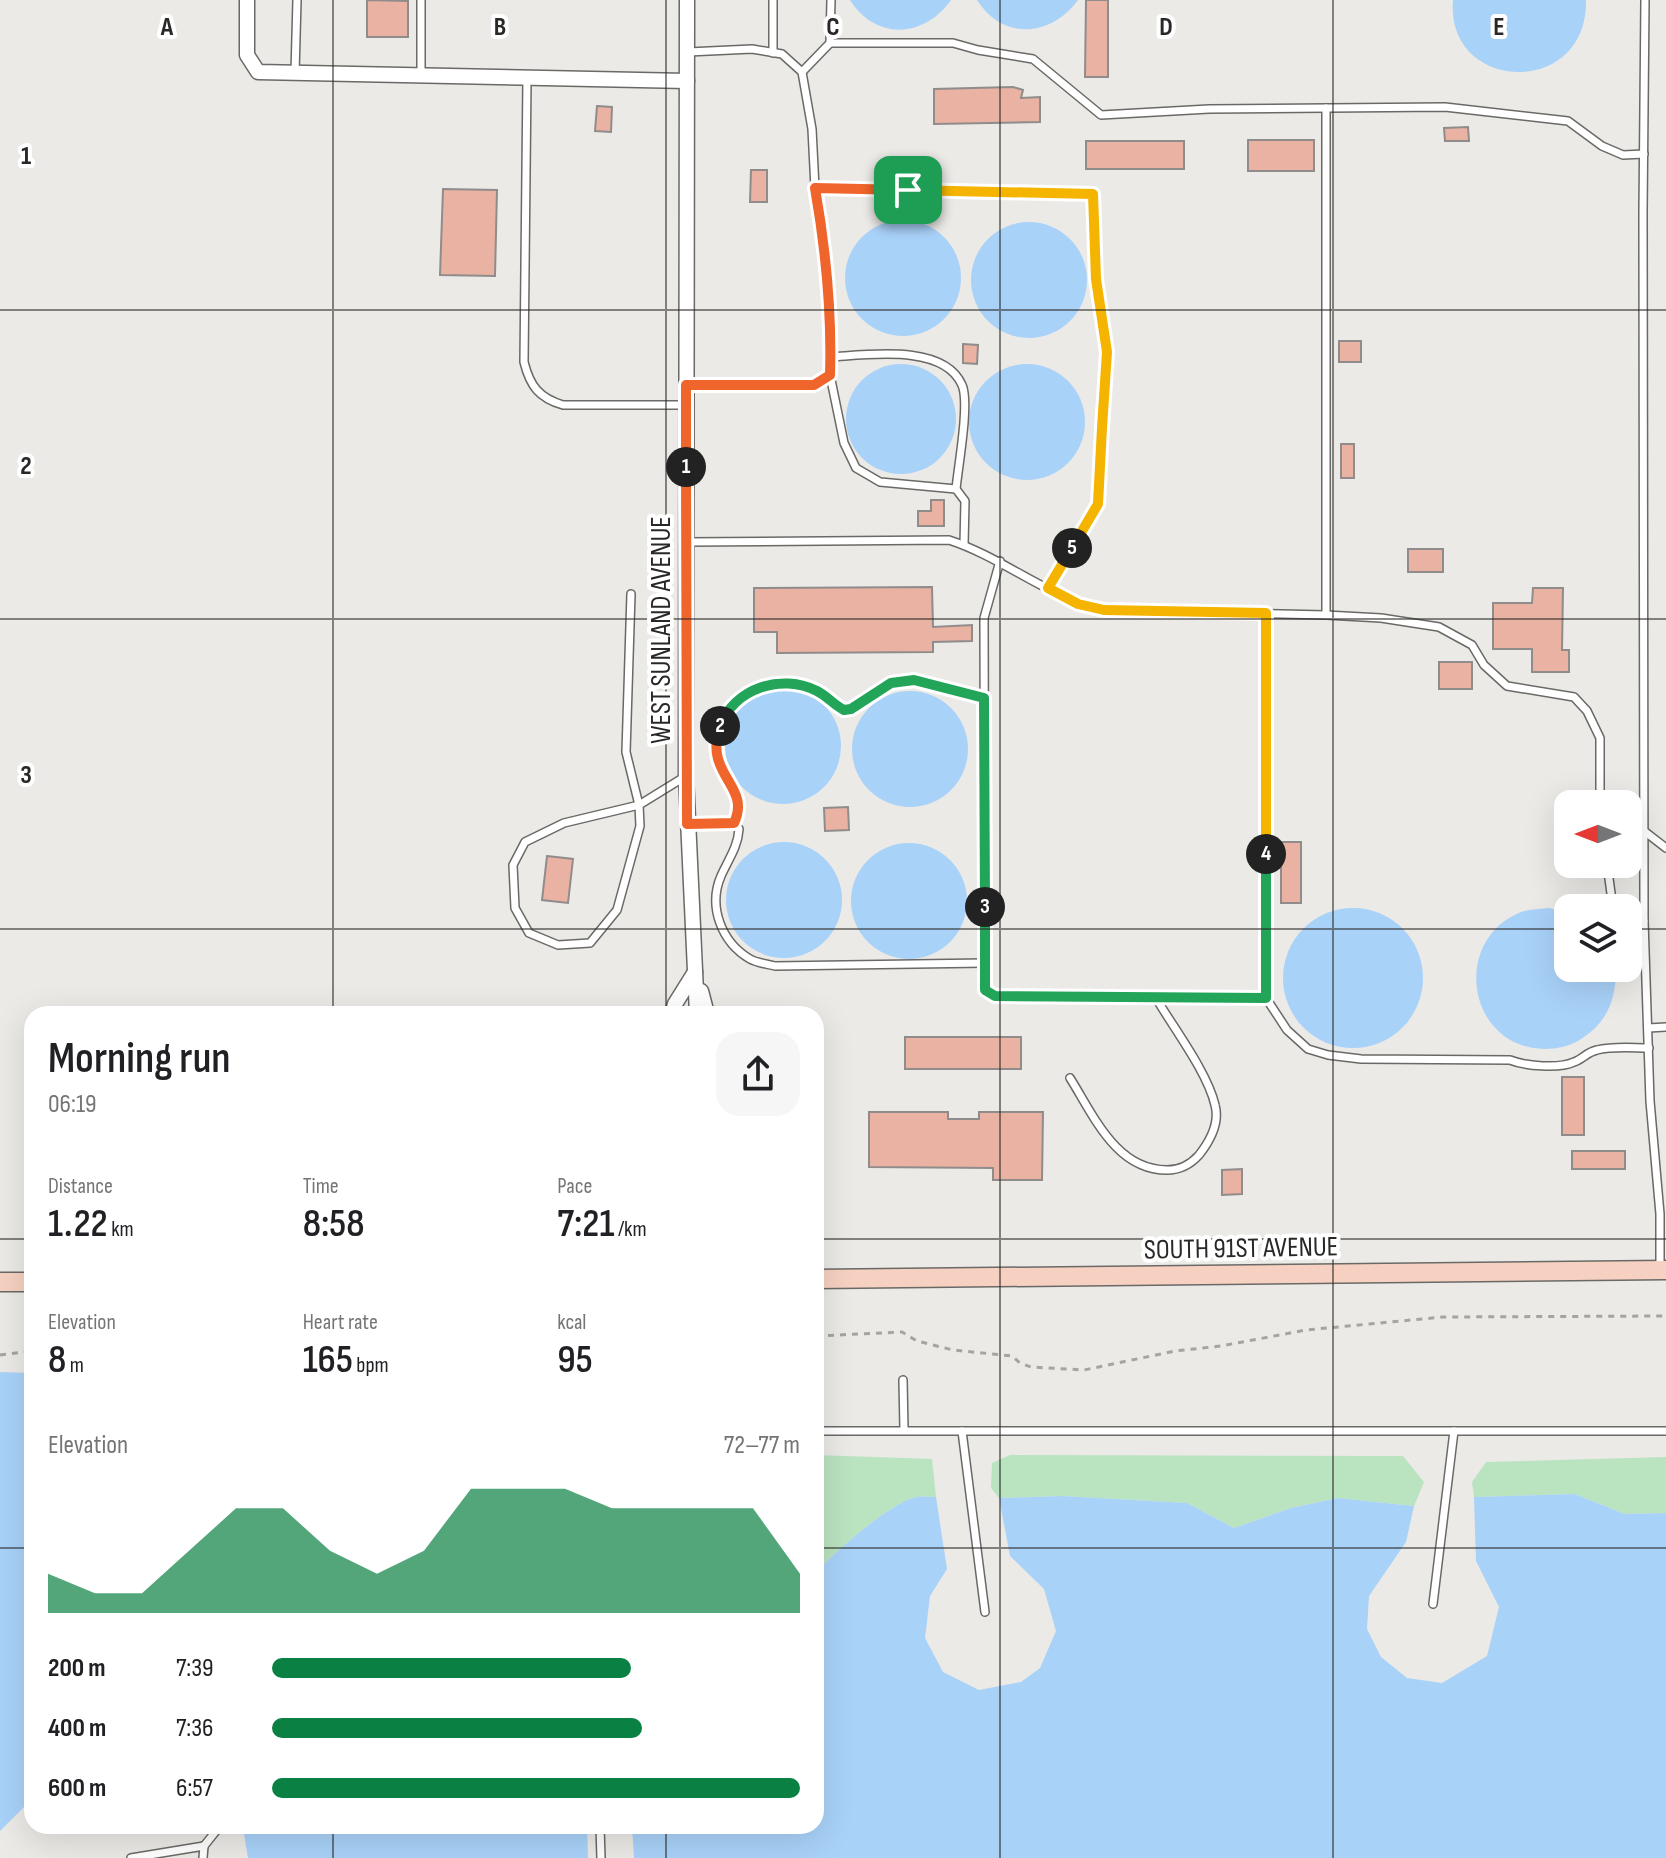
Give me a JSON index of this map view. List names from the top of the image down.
{
  "streets": {
    "main road": ["SOUTH 91ST AVENUE"],
    "street": ["WEST SUNLAND AVENUE"]
  },
  "north": "left",
  "page": {
    "pins": [
      "1",
      "5",
      "2",
      "4",
      "3"
    ],
    "heading": ["Morning run", "06:19"],
    "stats": [
      ["Distance", "1.22 km"],
      ["Time", "8:58"],
      ["Pace", "7:21 /km"],
      ["Elevation", "8 m"],
      ["Heart rate", "165 bpm"],
      ["kcal", "95"]
    ],
    "chart": ["Elevation", "72–77 m"],
    "list": [
      {
        "name": "200 m",
        "note": "7:39"
      },
      {
        "name": "400 m",
        "note": "7:36"
      },
      {
        "name": "600 m",
        "note": "6:57"
      }
    ]
  },
  "grid": {
    "columns": [
      "A",
      "B",
      "C",
      "D",
      "E"
    ],
    "rows": ["1", "2", "3"]
  }
}
